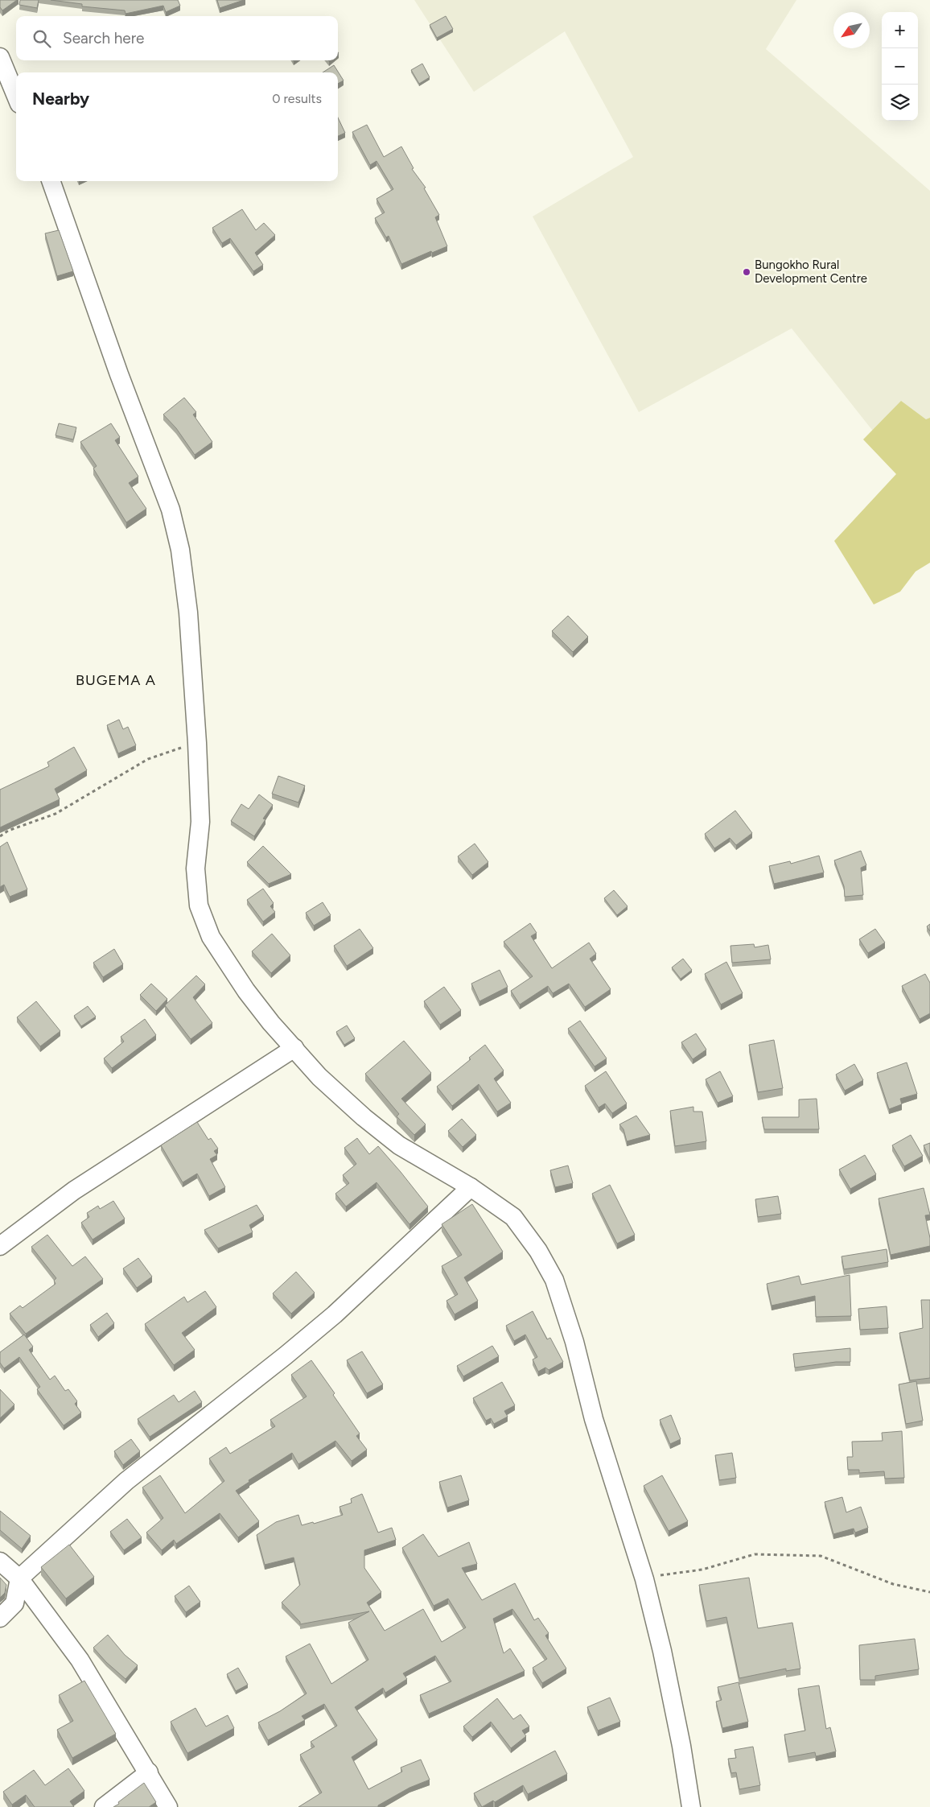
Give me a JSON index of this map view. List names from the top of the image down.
{
  "districts": ["BUGEMA A"],
  "places": ["Bungokho Rural Development Centre"],
  "north": "bottom left",
  "page": {
    "map_buttons": ["+", "−"],
    "search": "Search here",
    "heading": ["Nearby", "0 results"]
  }
}
